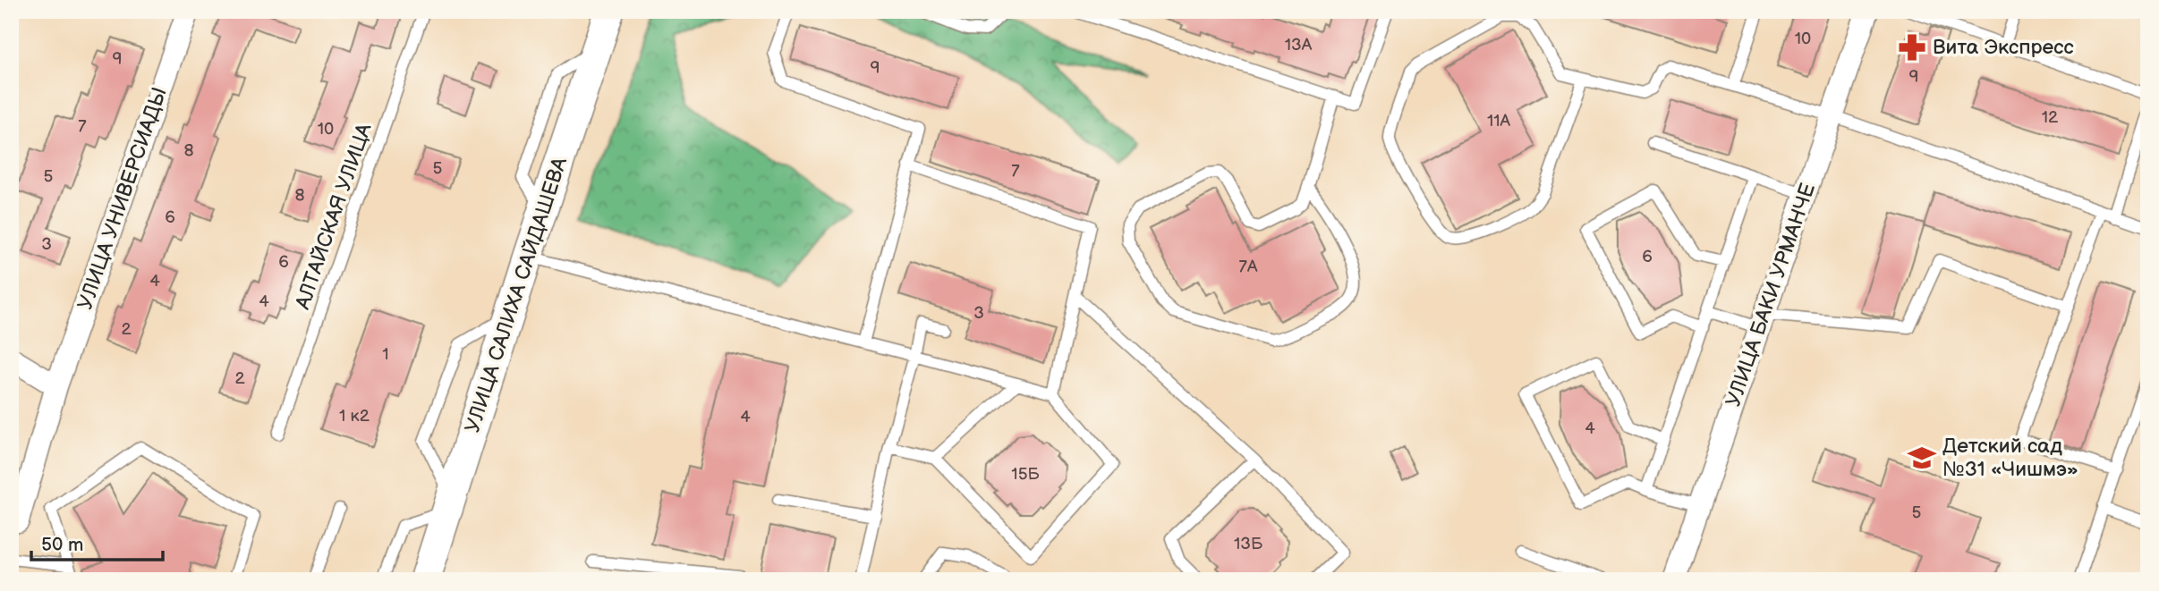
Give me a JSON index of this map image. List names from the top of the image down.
{
  "streets": {
    "street": ["УЛИЦА УНИВЕРСИАДЫ", "УЛИЦА САЛИХА САЙДАШЕВА", "УЛИЦА БАКИ УРМАНЧЕ"],
    "lane": ["АЛТАЙСКАЯ УЛИЦА"]
  },
  "places": {
    "pharmacy": ["Вита Экспресс"],
    "school or university": ["Детский сад №31 «Чишмэ»"]
  },
  "house_numbers": [
    "10",
    "13А",
    "9",
    "9",
    "9",
    "12",
    "11А",
    "7",
    "10",
    "8",
    "5",
    "7",
    "5",
    "8",
    "6",
    "3",
    "6",
    "6",
    "7А",
    "4",
    "4",
    "3",
    "2",
    "1",
    "2",
    "1 к2",
    "4",
    "4",
    "15Б",
    "5",
    "13Б"
  ],
  "scale_bar": "50 m"
}
